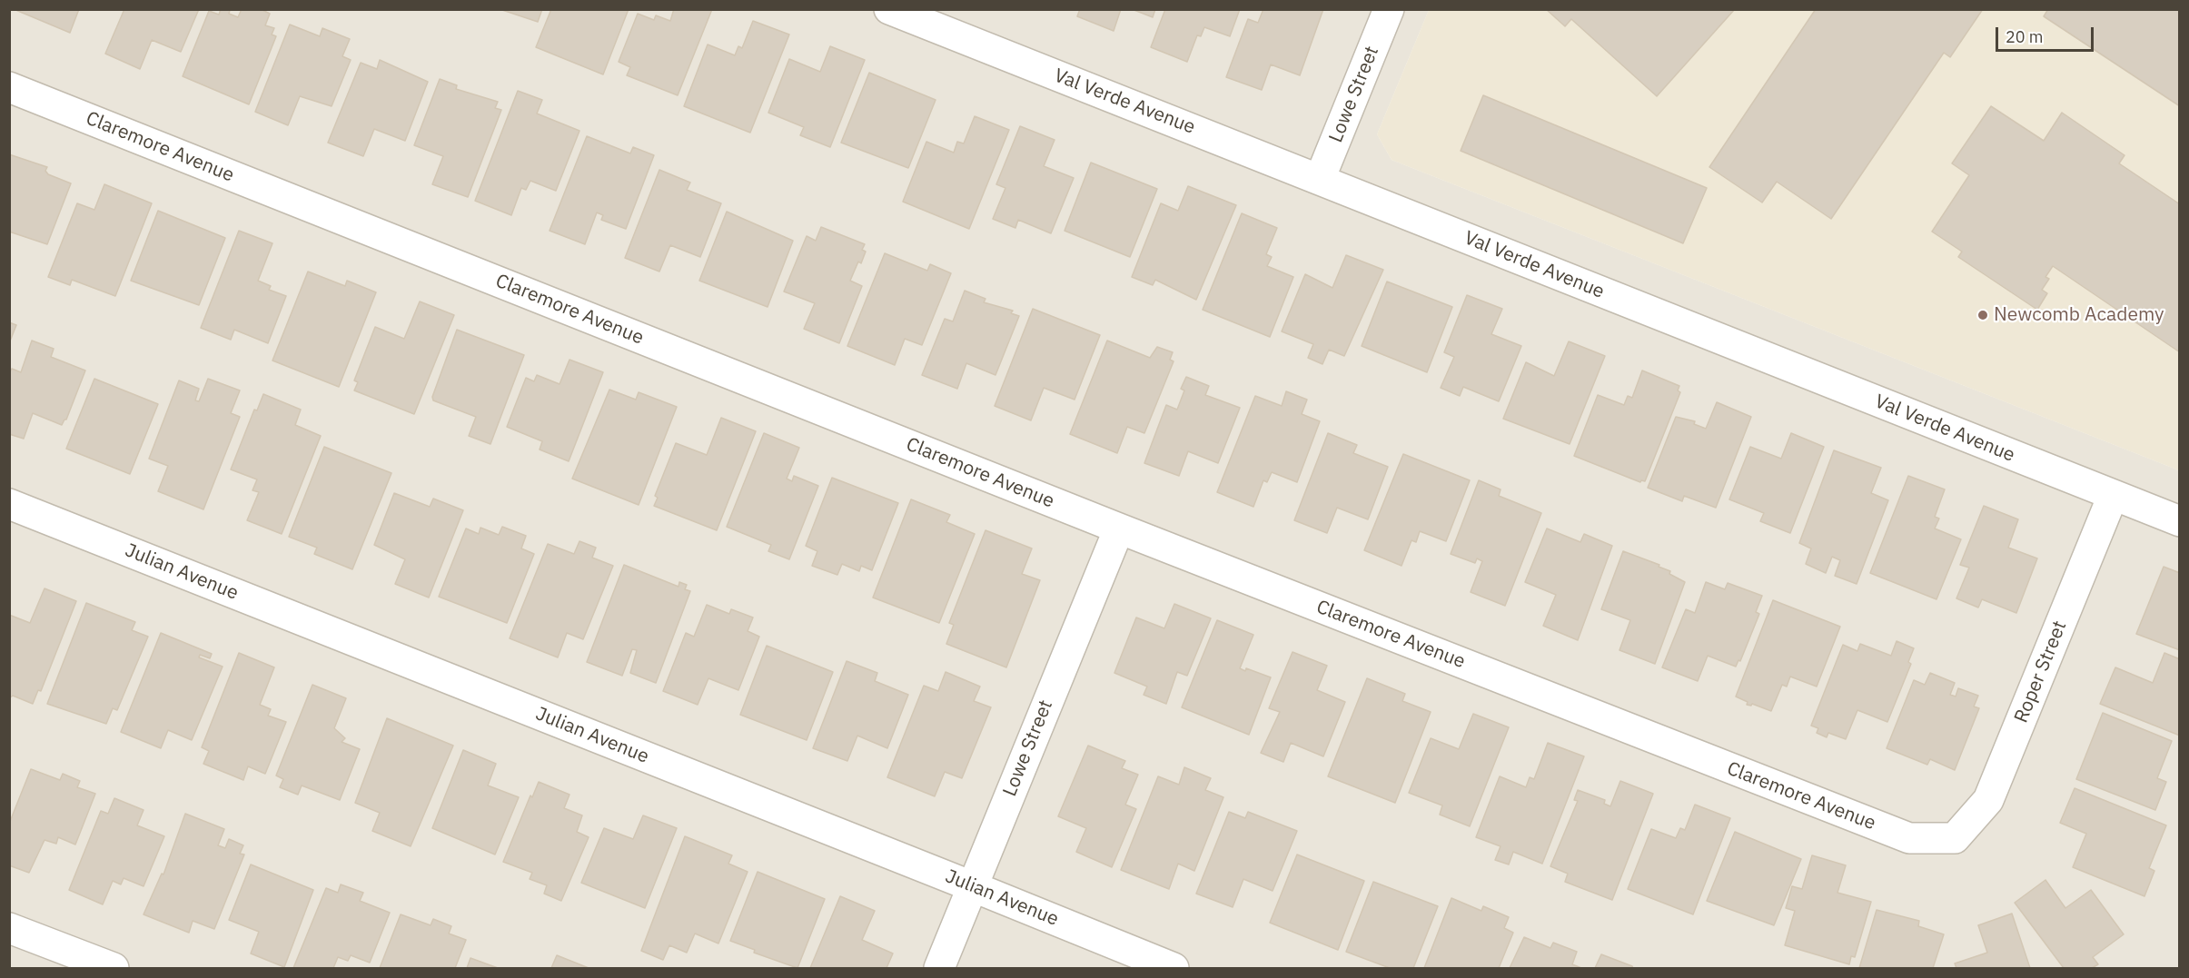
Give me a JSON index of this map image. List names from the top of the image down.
{
  "streets": {
    "street": [
      "Lowe Street",
      "Val Verde Avenue",
      "Claremore Avenue",
      "Julian Avenue",
      "Roper Street"
    ]
  },
  "crossings": [
    ["Lowe Street", "Val Verde Avenue"],
    ["Lowe Street", "Claremore Avenue"],
    ["Lowe Street", "Julian Avenue"],
    ["Val Verde Avenue", "Roper Street"],
    ["Claremore Avenue", "Roper Street"]
  ],
  "places": ["Newcomb Academy"],
  "scale_bar": "20 m"
}
